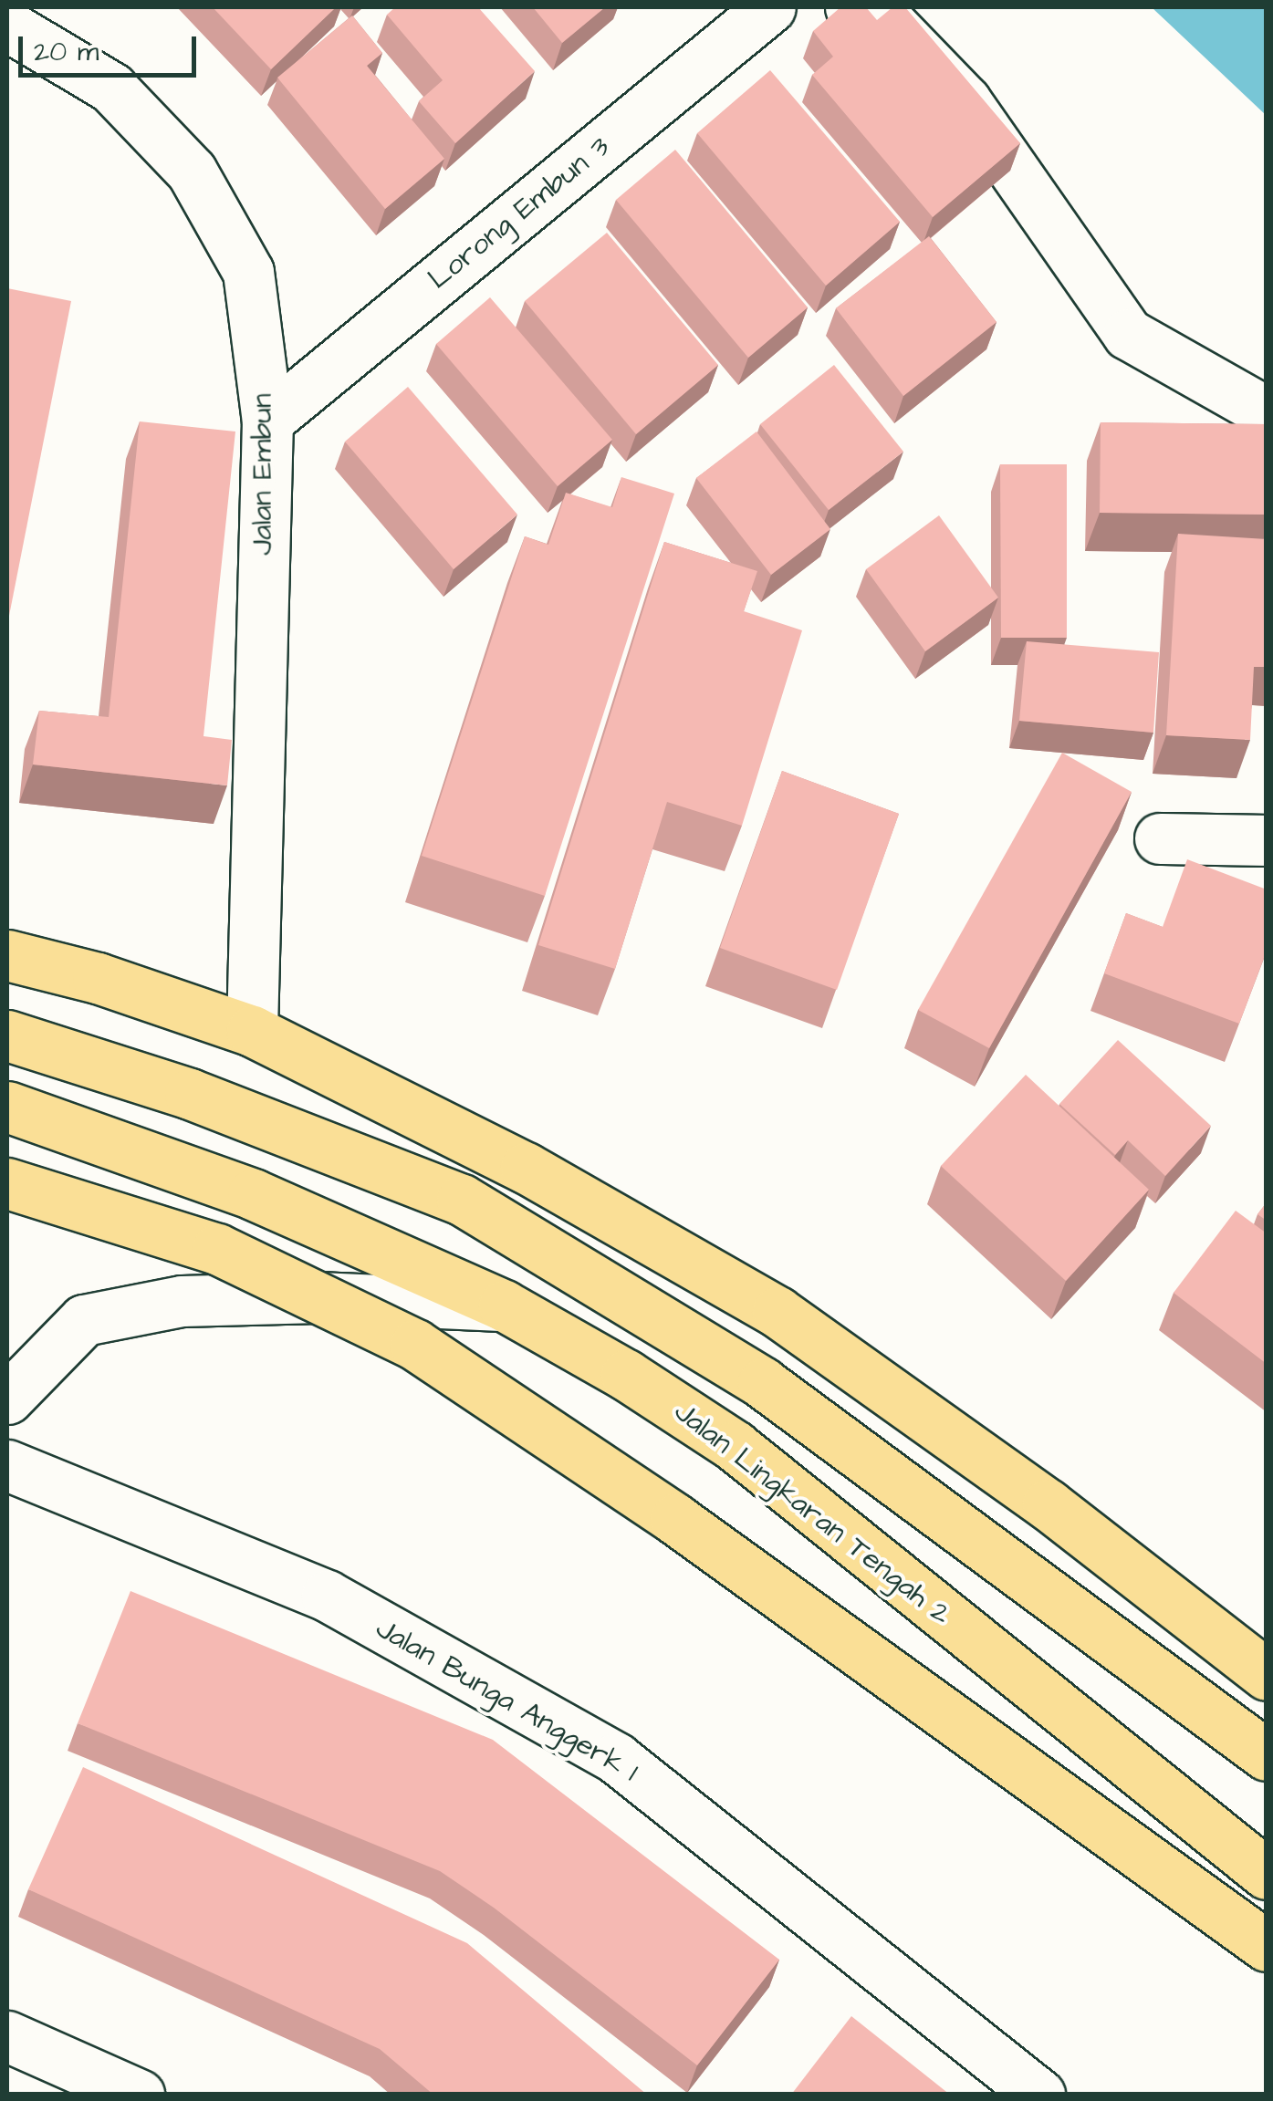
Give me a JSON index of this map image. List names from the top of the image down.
{
  "streets": {
    "highway": ["Jalan Lingkaran Tengah 2"],
    "street": ["Lorong Embun 3", "Jalan Embun", "Jalan Bunga Anggerk 1"]
  },
  "crossings": [
    ["Lorong Embun 3", "Jalan Embun"]
  ],
  "scale_bar": "20 m"
}
